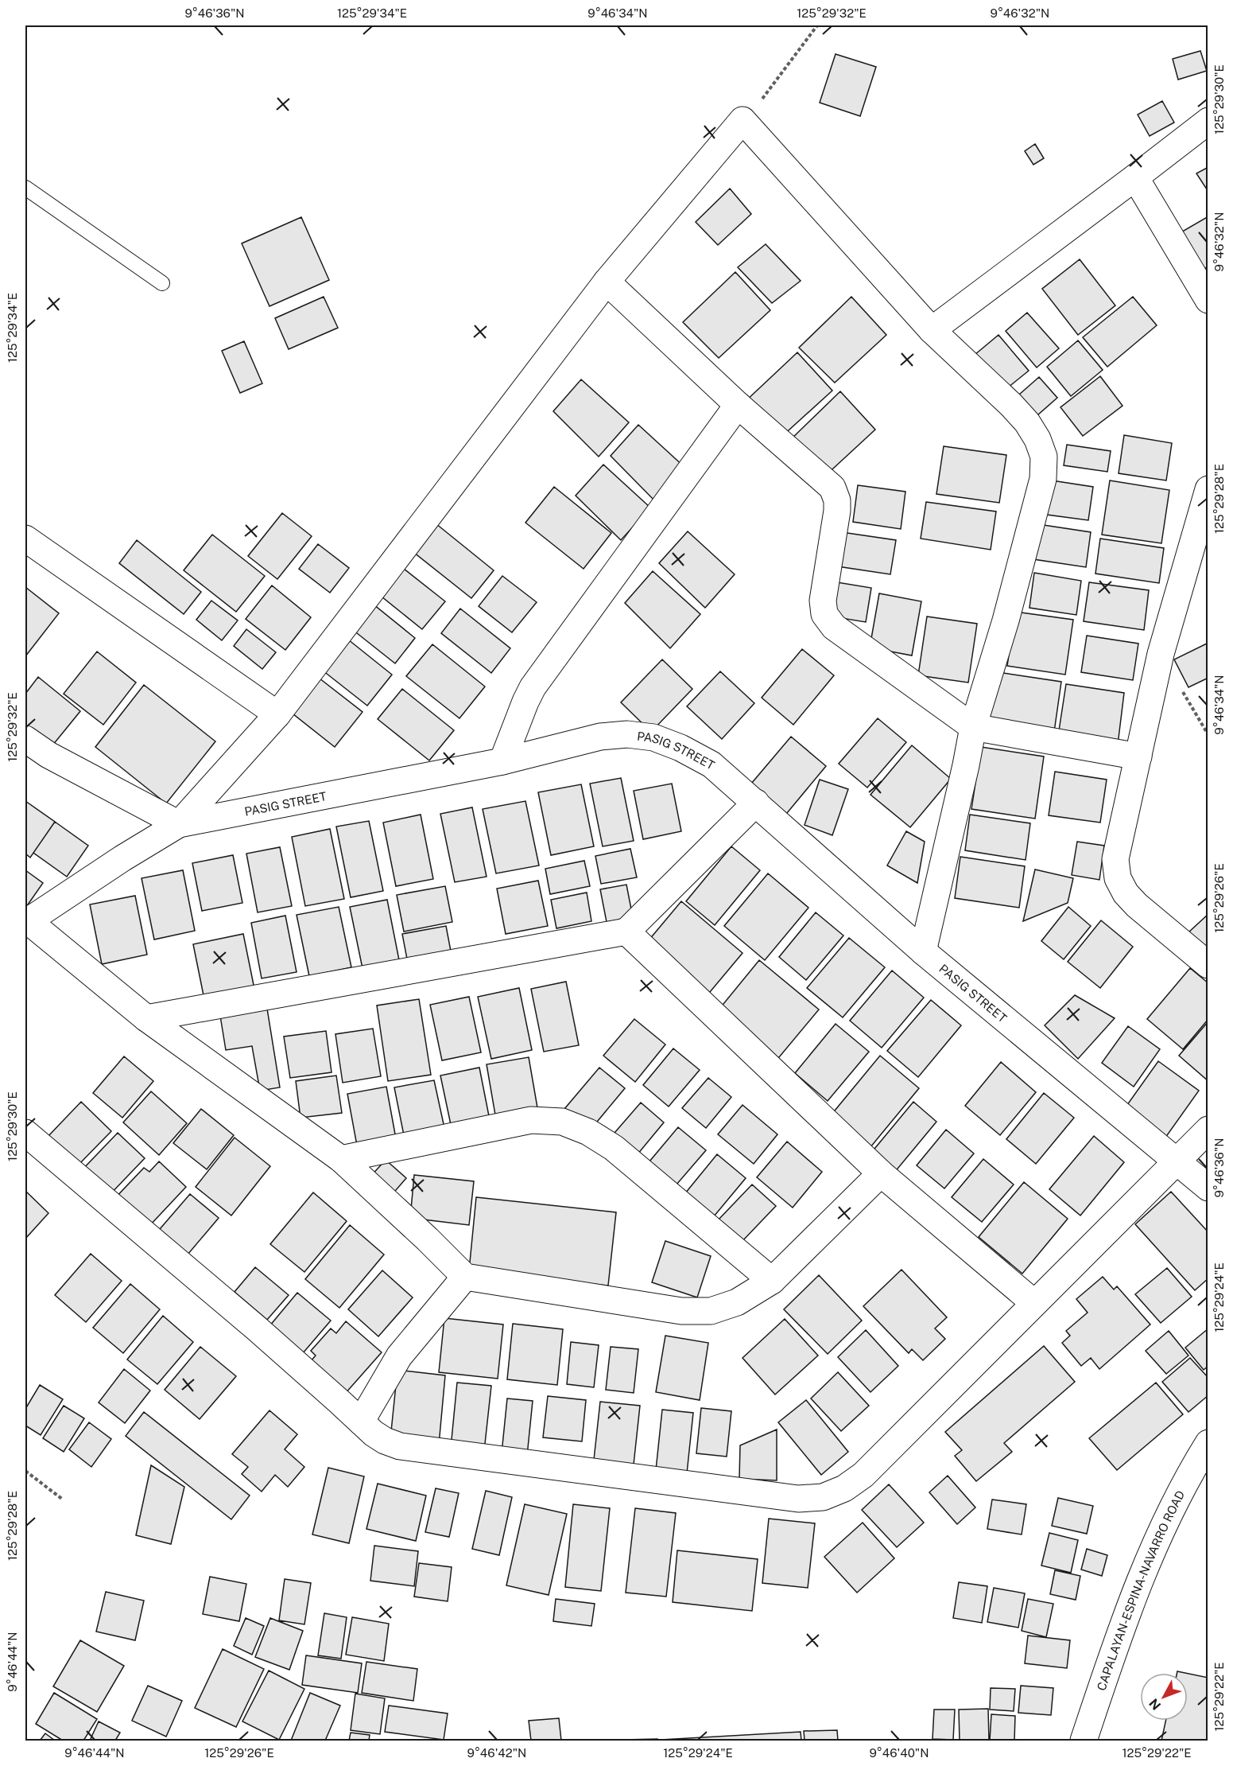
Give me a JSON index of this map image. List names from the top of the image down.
{
  "streets": {
    "street": ["PASIG STREET", "CAPALAYAN-ESPINA-NAVARRO ROAD"]
  },
  "north": "bottom left",
  "coordinates": [
    "9°46'36\"N",
    "125°29'34\"E",
    "9°46'34\"N",
    "125°29'32\"E",
    "9°46'32\"N",
    "125°29'30\"E",
    "125°29'28\"E",
    "125°29'26\"E",
    "125°29'24\"E",
    "9°46'44\"N",
    "125°29'22\"E",
    "9°46'42\"N",
    "9°46'40\"N"
  ]
}
